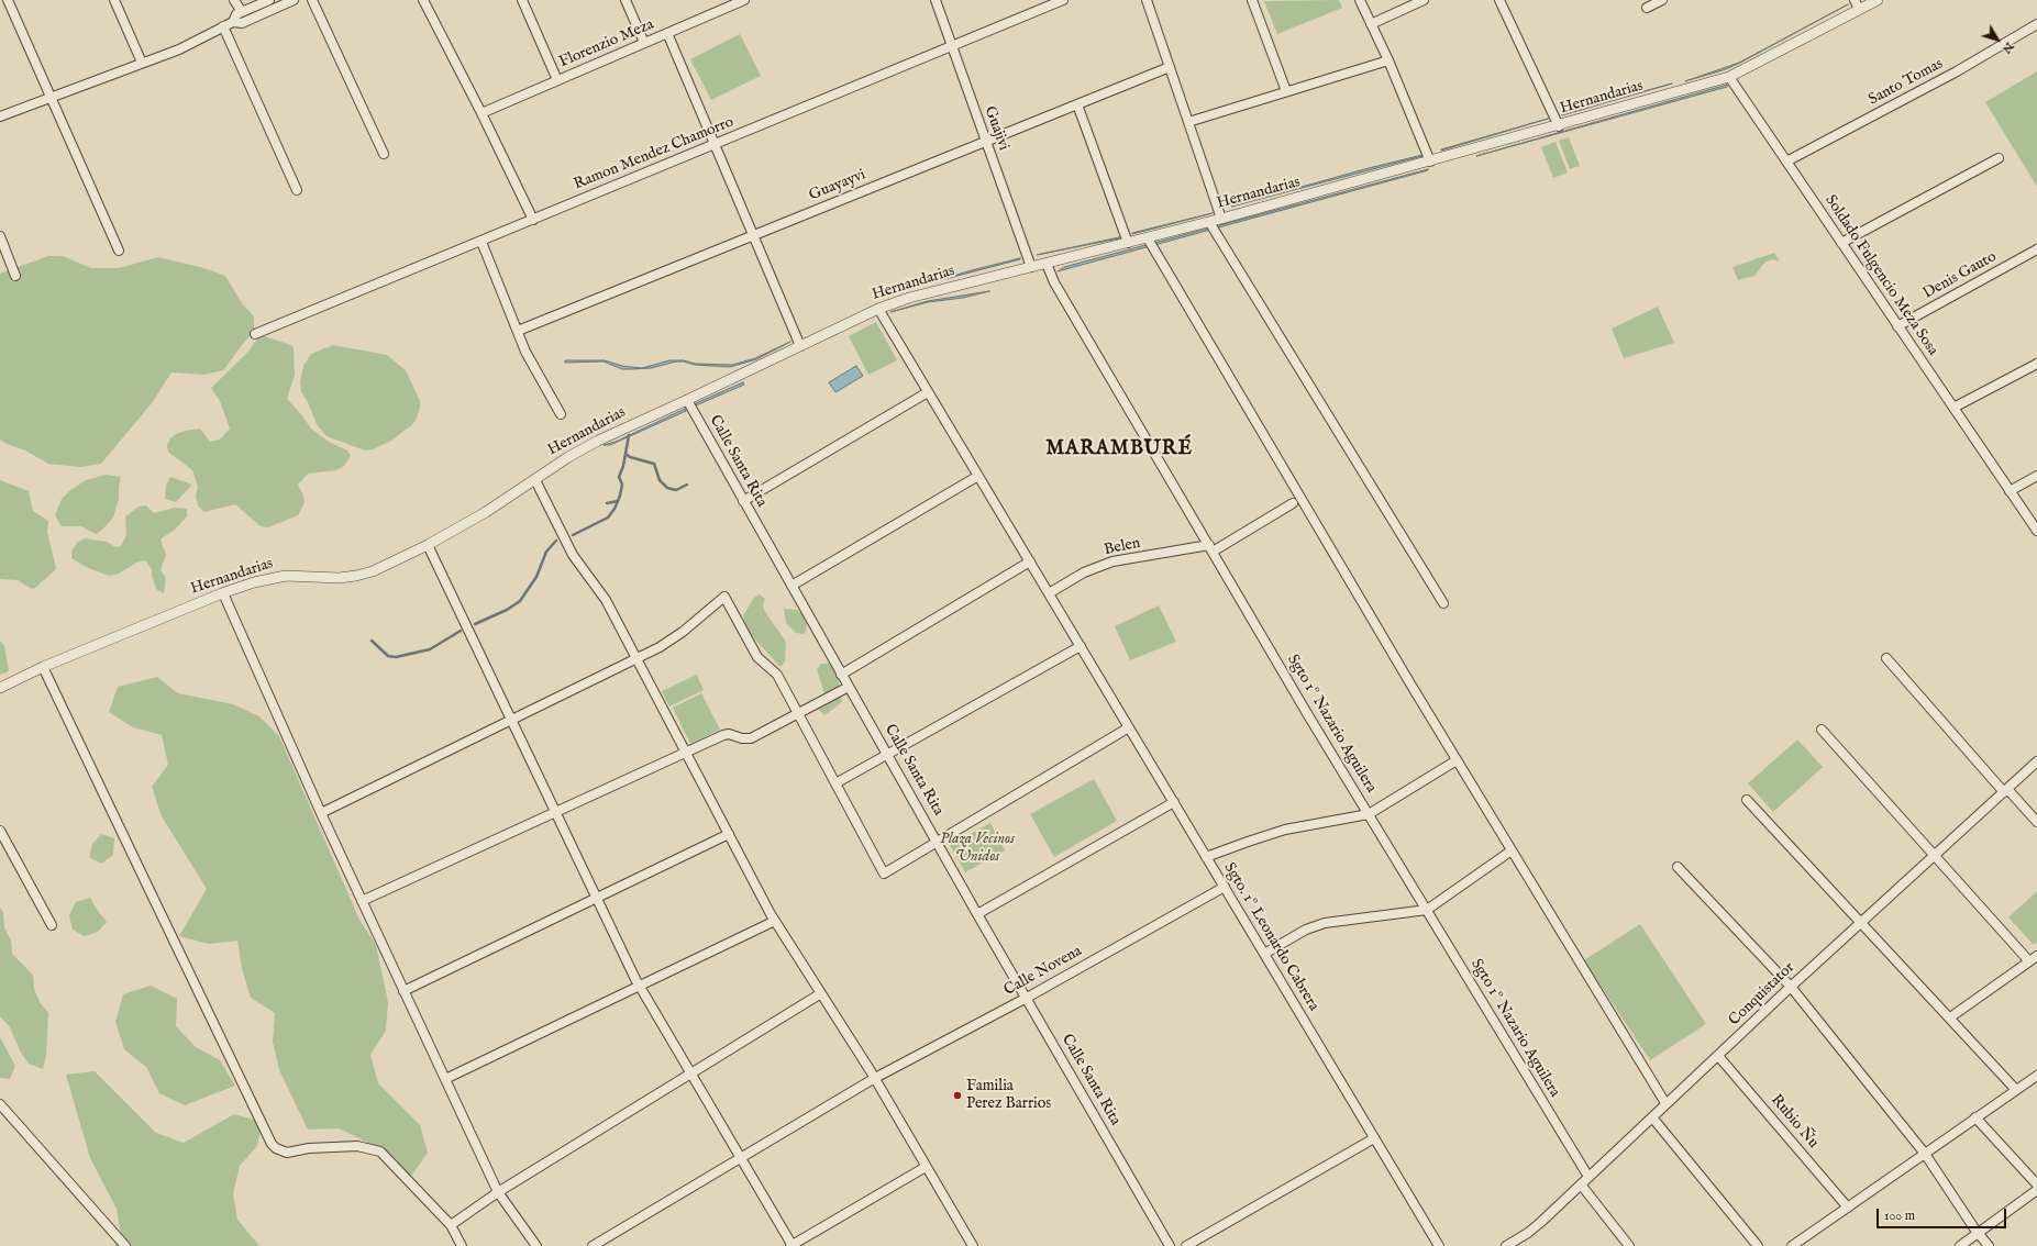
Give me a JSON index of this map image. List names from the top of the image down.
{
  "streets": {
    "street": [
      "Florenzio Meza",
      "Santo Tomas",
      "Hernandarias",
      "Guajivi",
      "Ramon Mendez Chamorro",
      "Guayayvi",
      "Soldado Fulgencio Meza Sosa",
      "Denis Gauto",
      "Calle Santa Rita",
      "Belen",
      "Sgto 1º Nazario Aguilera",
      "Sgto. 1º Leonardo Cabrera",
      "Calle Novena",
      "Conquistator",
      "Rubio Ñu"
    ]
  },
  "crossings": [
    ["Santo Tomas", "Soldado Fulgencio Meza Sosa"],
    ["Hernandarias", "Guajivi"],
    ["Hernandarias", "Soldado Fulgencio Meza Sosa"],
    ["Hernandarias", "Calle Santa Rita"],
    ["Hernandarias", "Sgto 1º Nazario Aguilera"],
    ["Hernandarias", "Sgto. 1º Leonardo Cabrera"],
    ["Guajivi", "Ramon Mendez Chamorro"],
    ["Guajivi", "Guayayvi"],
    ["Soldado Fulgencio Meza Sosa", "Denis Gauto"],
    ["Calle Santa Rita", "Calle Novena"],
    ["Belen", "Sgto 1º Nazario Aguilera"],
    ["Belen", "Sgto. 1º Leonardo Cabrera"],
    ["Sgto 1º Nazario Aguilera", "Conquistator"],
    ["Sgto. 1º Leonardo Cabrera", "Calle Novena"],
    ["Conquistator", "Rubio Ñu"]
  ],
  "districts": ["MARAMBURÉ"],
  "parks": ["Plaza Vecinos Unidos"],
  "places": ["Familia Perez Barrios"],
  "scale_bar": "100 m",
  "north": "bottom right"
}
